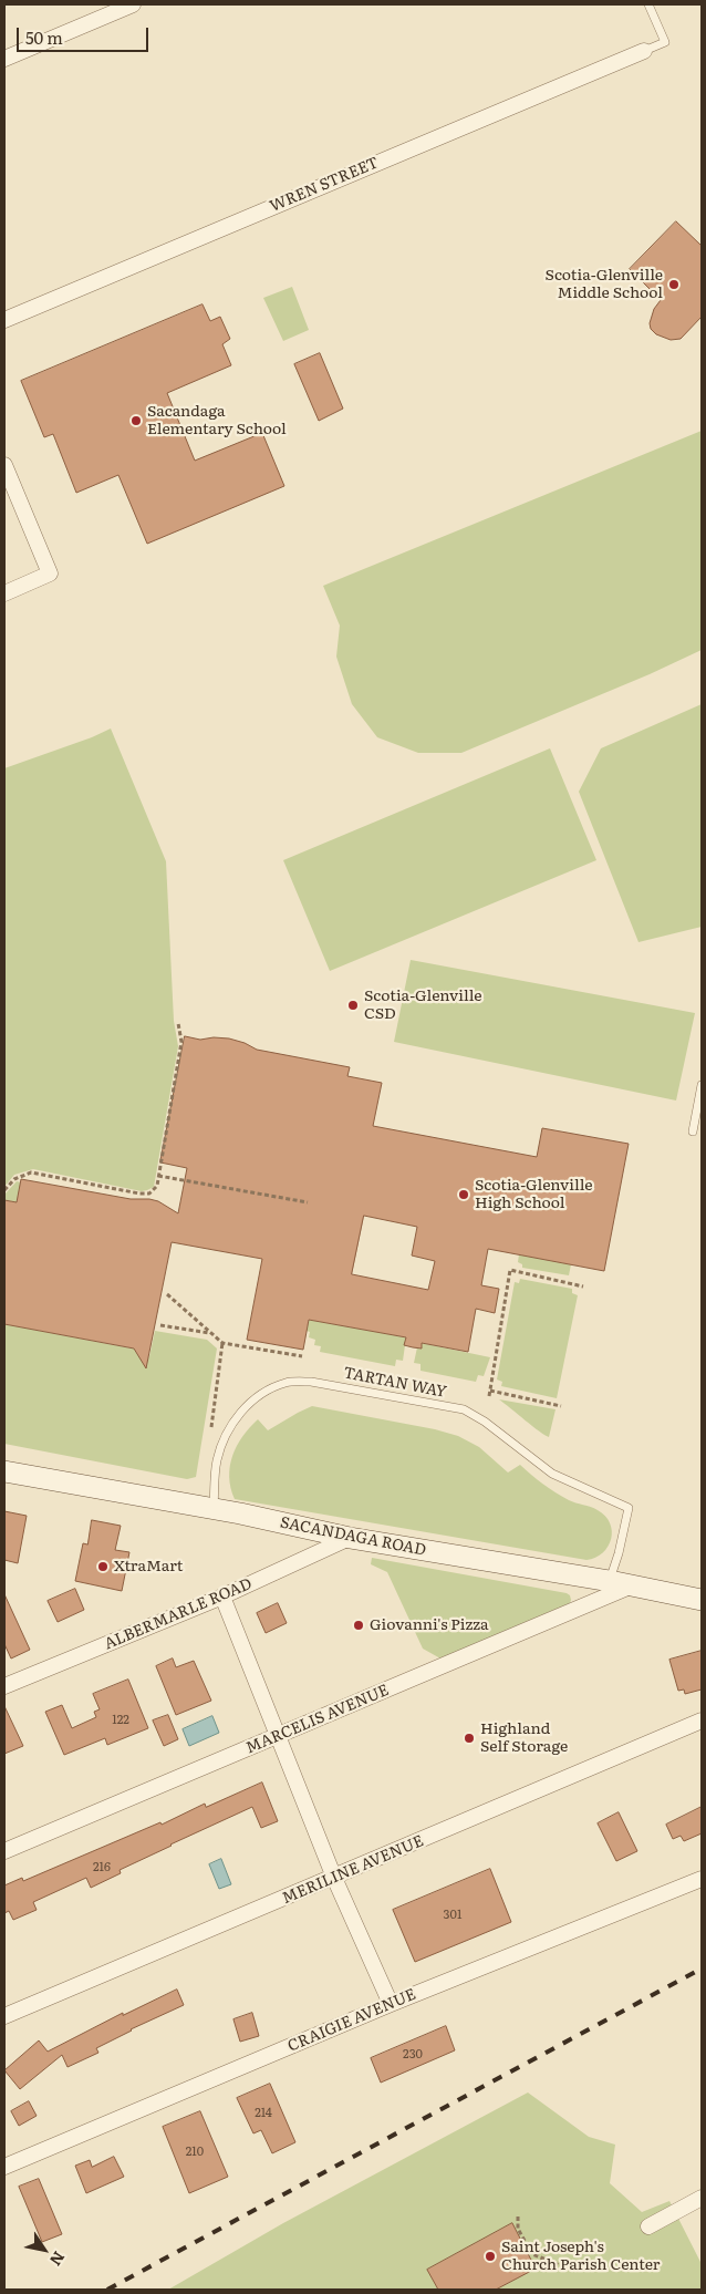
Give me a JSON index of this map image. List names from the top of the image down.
{
  "streets": {
    "main road": ["SACANDAGA ROAD"],
    "street": [
      "WREN STREET",
      "ALBERMARLE ROAD",
      "MARCELIS AVENUE",
      "MERILINE AVENUE",
      "CRAIGIE AVENUE"
    ],
    "lane": ["TARTAN WAY"]
  },
  "crossings": [
    ["TARTAN WAY", "SACANDAGA ROAD"],
    ["SACANDAGA ROAD", "ALBERMARLE ROAD"],
    ["SACANDAGA ROAD", "MARCELIS AVENUE"]
  ],
  "places": [
    "Scotia-Glenville Middle School",
    "Sacandaga Elementary School",
    "Scotia-Glenville CSD",
    "Scotia-Glenville High School",
    "XtraMart",
    "Giovanni's Pizza",
    "Highland Self Storage",
    "Saint Joseph's Church Parish Center"
  ],
  "house_numbers": [
    "122",
    "216",
    "301",
    "230",
    "214",
    "210"
  ],
  "scale_bar": "50 m",
  "north": "bottom right"
}
